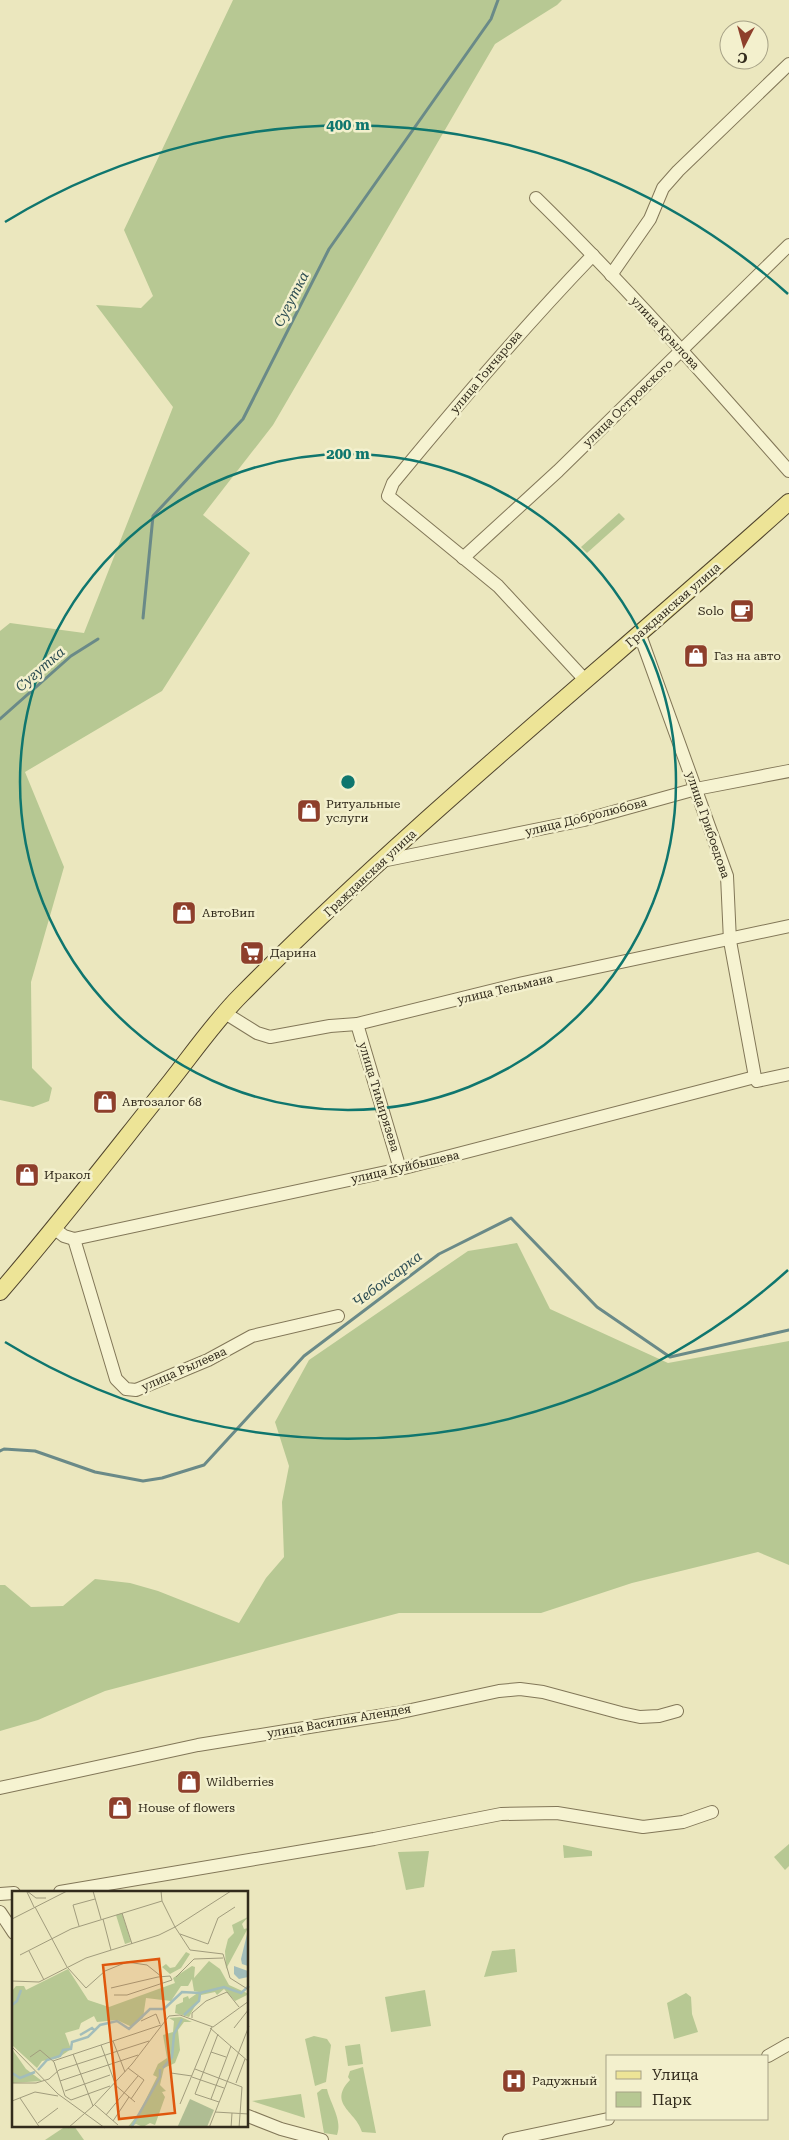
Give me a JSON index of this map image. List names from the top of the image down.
{
  "streets": {
    "main road": ["Гражданская улица"],
    "street": [
      "улица Крылова",
      "улица Гончарова",
      "улица Островского",
      "улица Добролюбова",
      "улица Грибоедова",
      "улица Тельмана",
      "улица Тимирязева",
      "улица Куйбышева",
      "улица Рылеева",
      "улица Василия Алендея"
    ]
  },
  "crossings": [
    ["улица Крылова", "улица Гончарова"],
    ["улица Крылова", "улица Островского"],
    ["улица Гончарова", "улица Островского"],
    ["Гражданская улица", "улица Добролюбова"],
    ["Гражданская улица", "улица Грибоедова"],
    ["Гражданская улица", "улица Тельмана"],
    ["улица Добролюбова", "улица Грибоедова"],
    ["улица Грибоедова", "улица Тельмана"],
    ["улица Грибоедова", "улица Куйбышева"],
    ["улица Тельмана", "улица Тимирязева"],
    ["улица Тимирязева", "улица Куйбышева"],
    ["улица Куйбышева", "улица Рылеева"]
  ],
  "water": ["Сугутка", "Чебоксарка"],
  "places": {
    "cafe": ["Solo"],
    "shop": [
      "Газ на авто",
      "Ритуальные услуги",
      "АвтоВип",
      "Автозалог 68",
      "Иракол",
      "Wildberries",
      "House of flowers"
    ],
    "supermarket": ["Дарина"],
    "hospital": ["Радужный"]
  },
  "legend": ["Улица", "Парк"],
  "north": "bottom",
  "rings": ["400 m", "200 m"]
}
